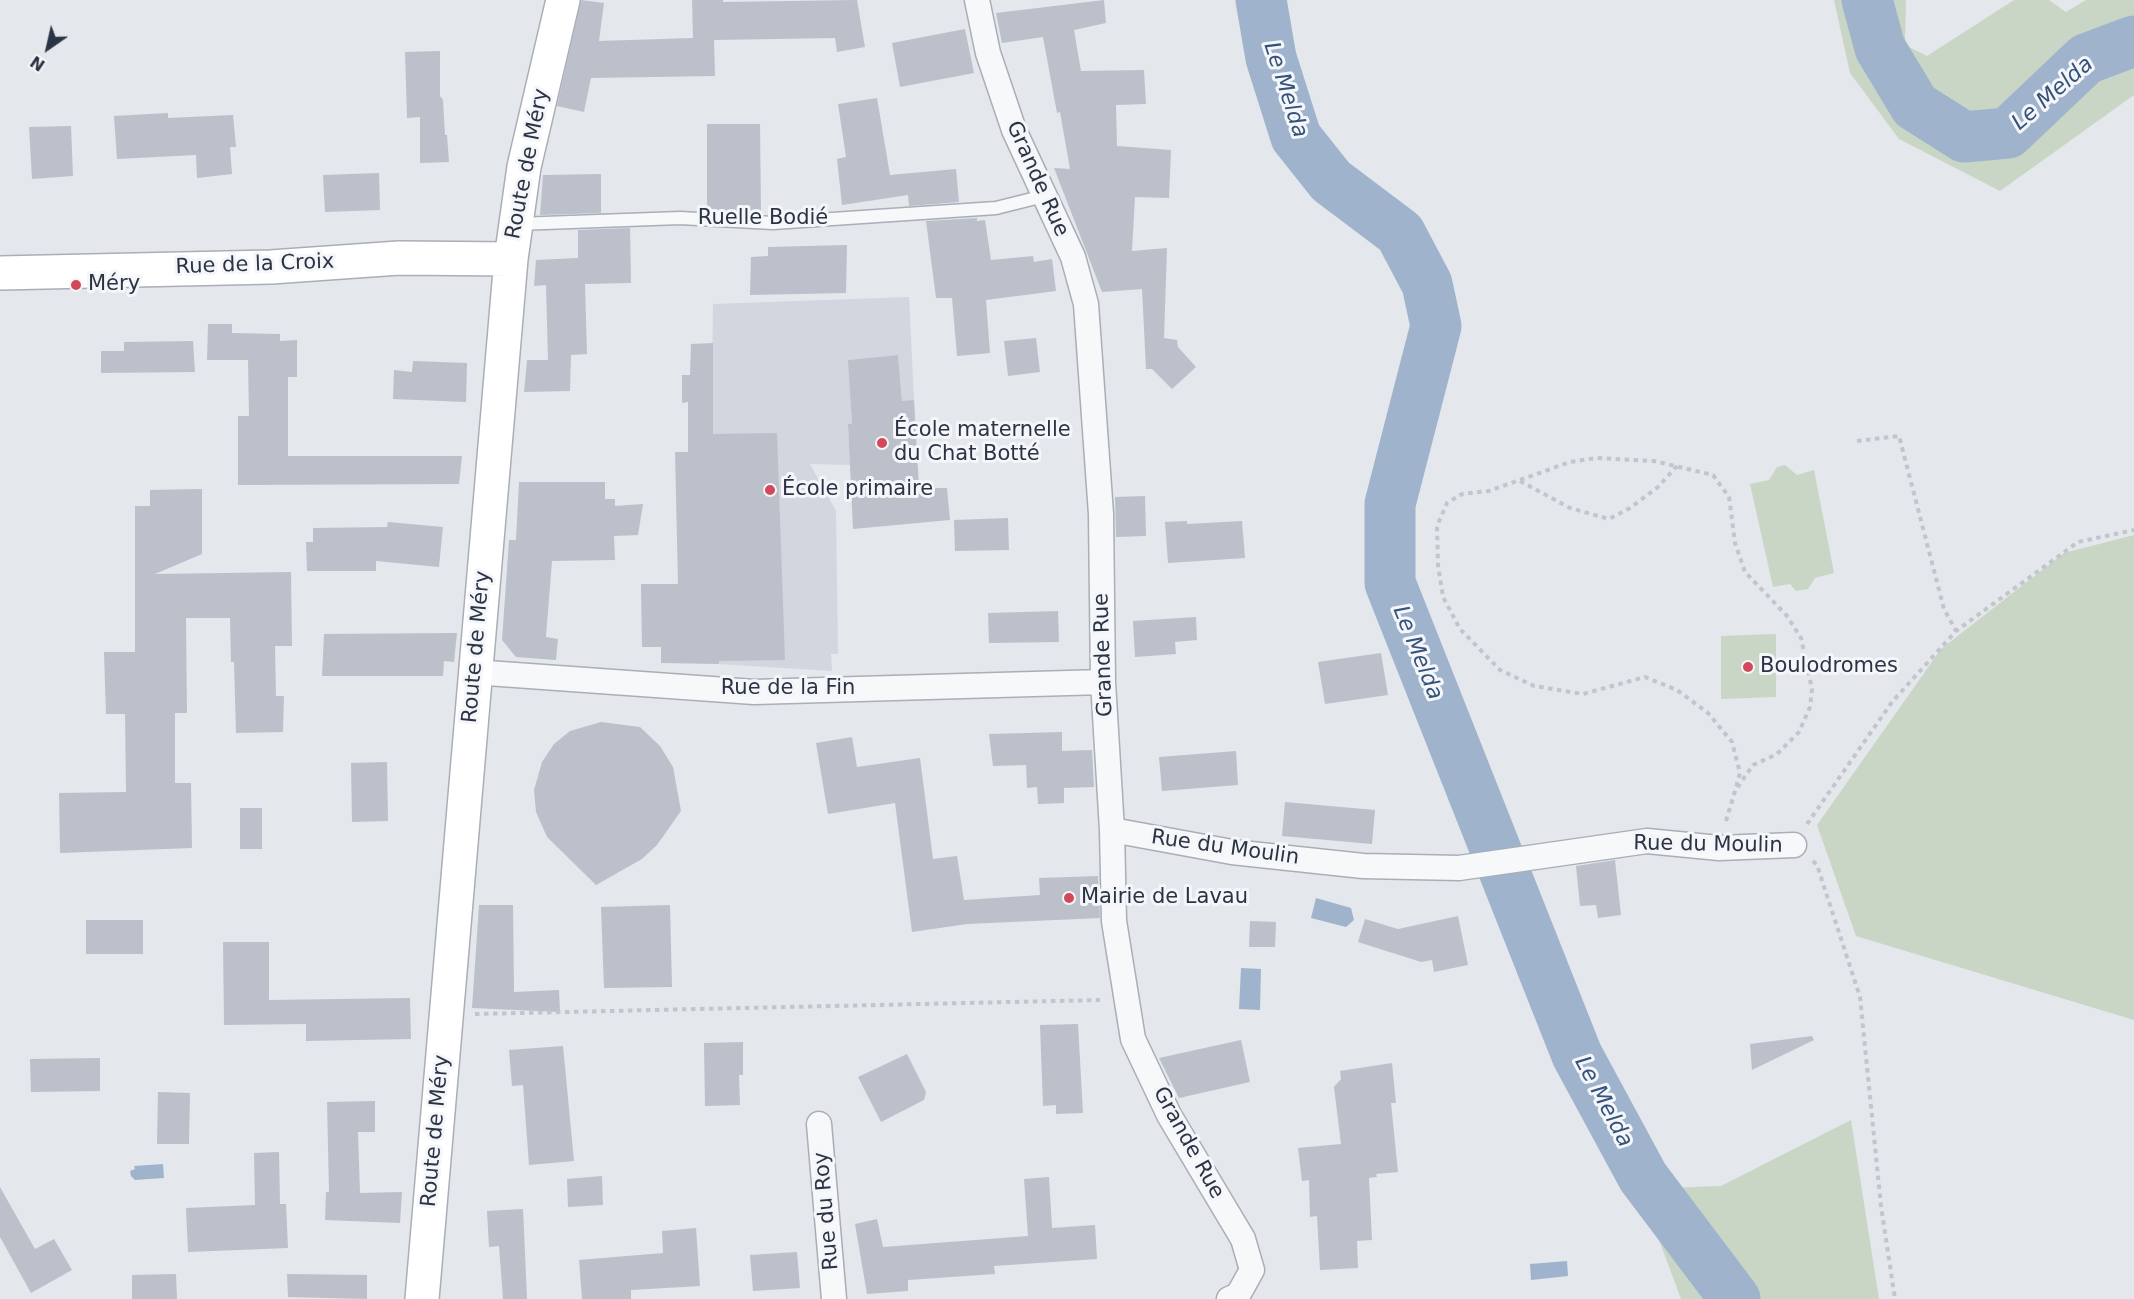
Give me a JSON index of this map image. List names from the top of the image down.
{
  "streets": {
    "main road": ["Route de Méry", "Rue de la Croix"],
    "street": [
      "Grande Rue",
      "Rue de la Fin",
      "Rue du Moulin",
      "Rue du Roy"
    ],
    "lane": ["Ruelle Bodié"]
  },
  "crossings": [
    ["Route de Méry", "Ruelle Bodié"],
    ["Route de Méry", "Rue de la Croix"],
    ["Route de Méry", "Rue de la Fin"],
    ["Grande Rue", "Ruelle Bodié"],
    ["Grande Rue", "Rue de la Fin"],
    ["Grande Rue", "Rue du Moulin"]
  ],
  "water": ["Le Melda"],
  "places": [
    "Méry",
    "École maternelle du Chat Botté",
    "École primaire",
    "Boulodromes",
    "Mairie de Lavau"
  ],
  "north": "bottom left"
}
